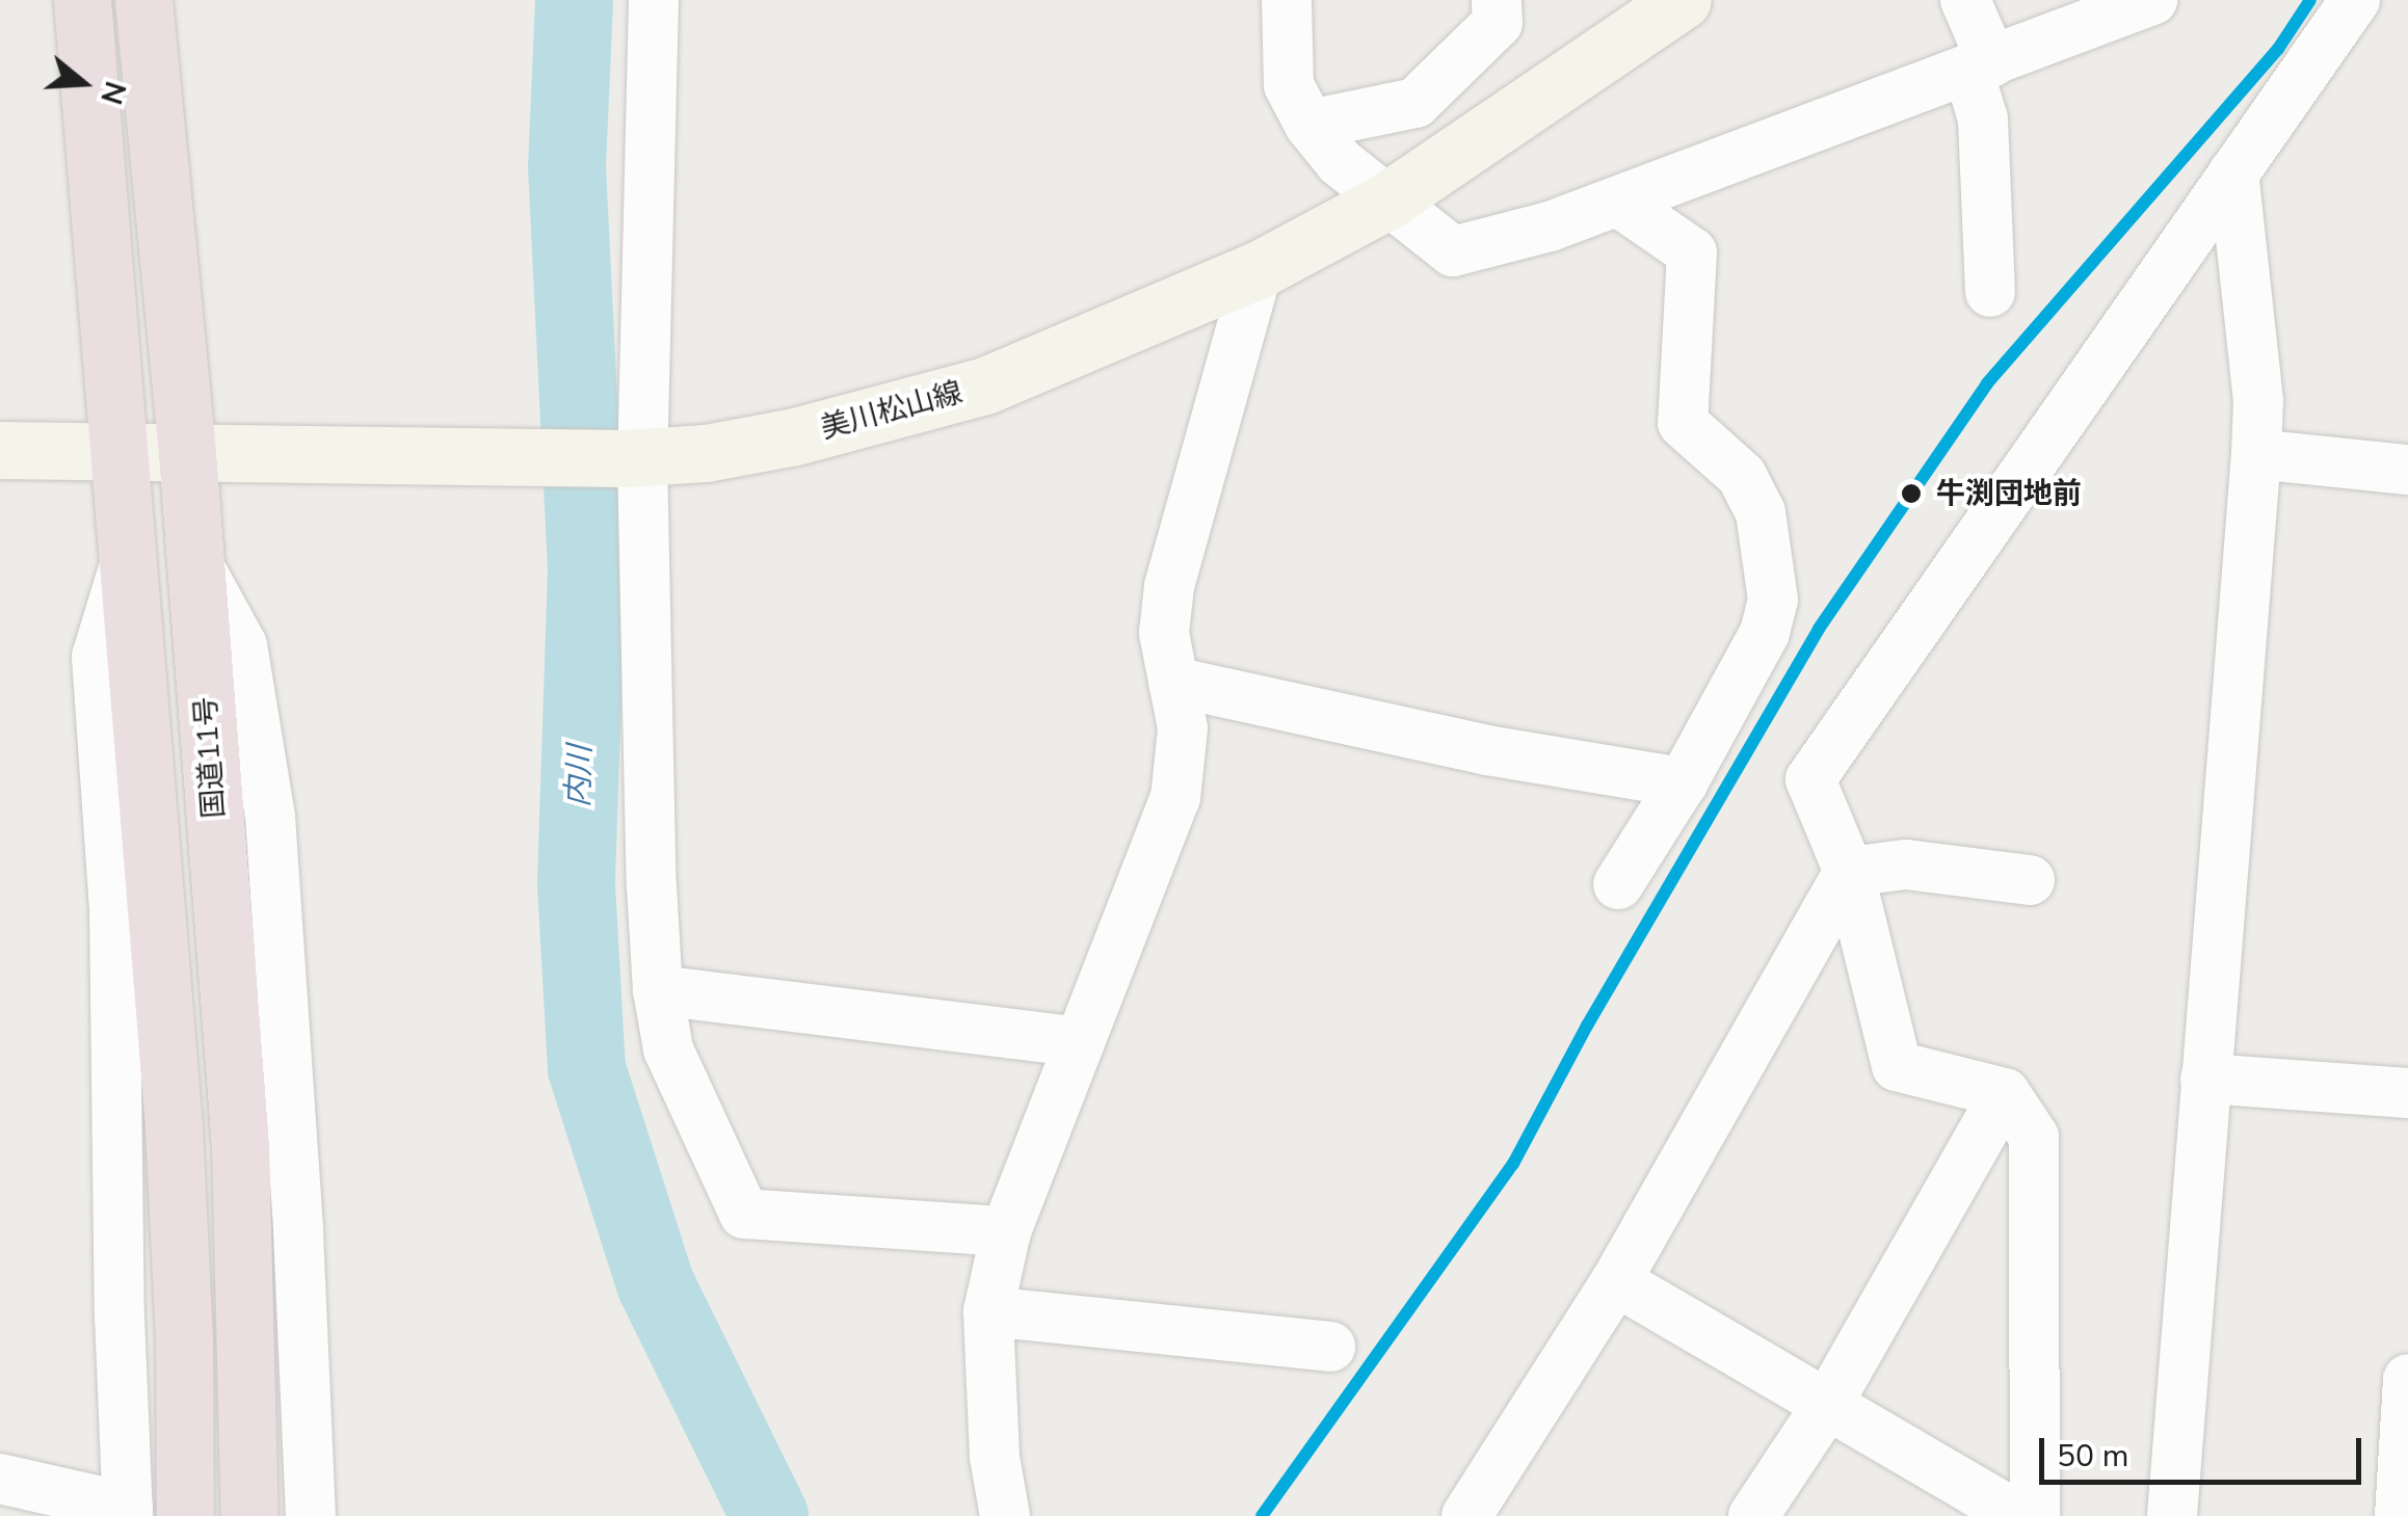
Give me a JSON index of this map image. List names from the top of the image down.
{
  "streets": {
    "highway": ["国道11号"],
    "main road": ["美川松山線"]
  },
  "crossings": [
    ["美川松山線", "国道11号"]
  ],
  "water": ["内川"],
  "places": ["牛渕団地前"],
  "scale_bar": "50 m",
  "north": "right"
}
